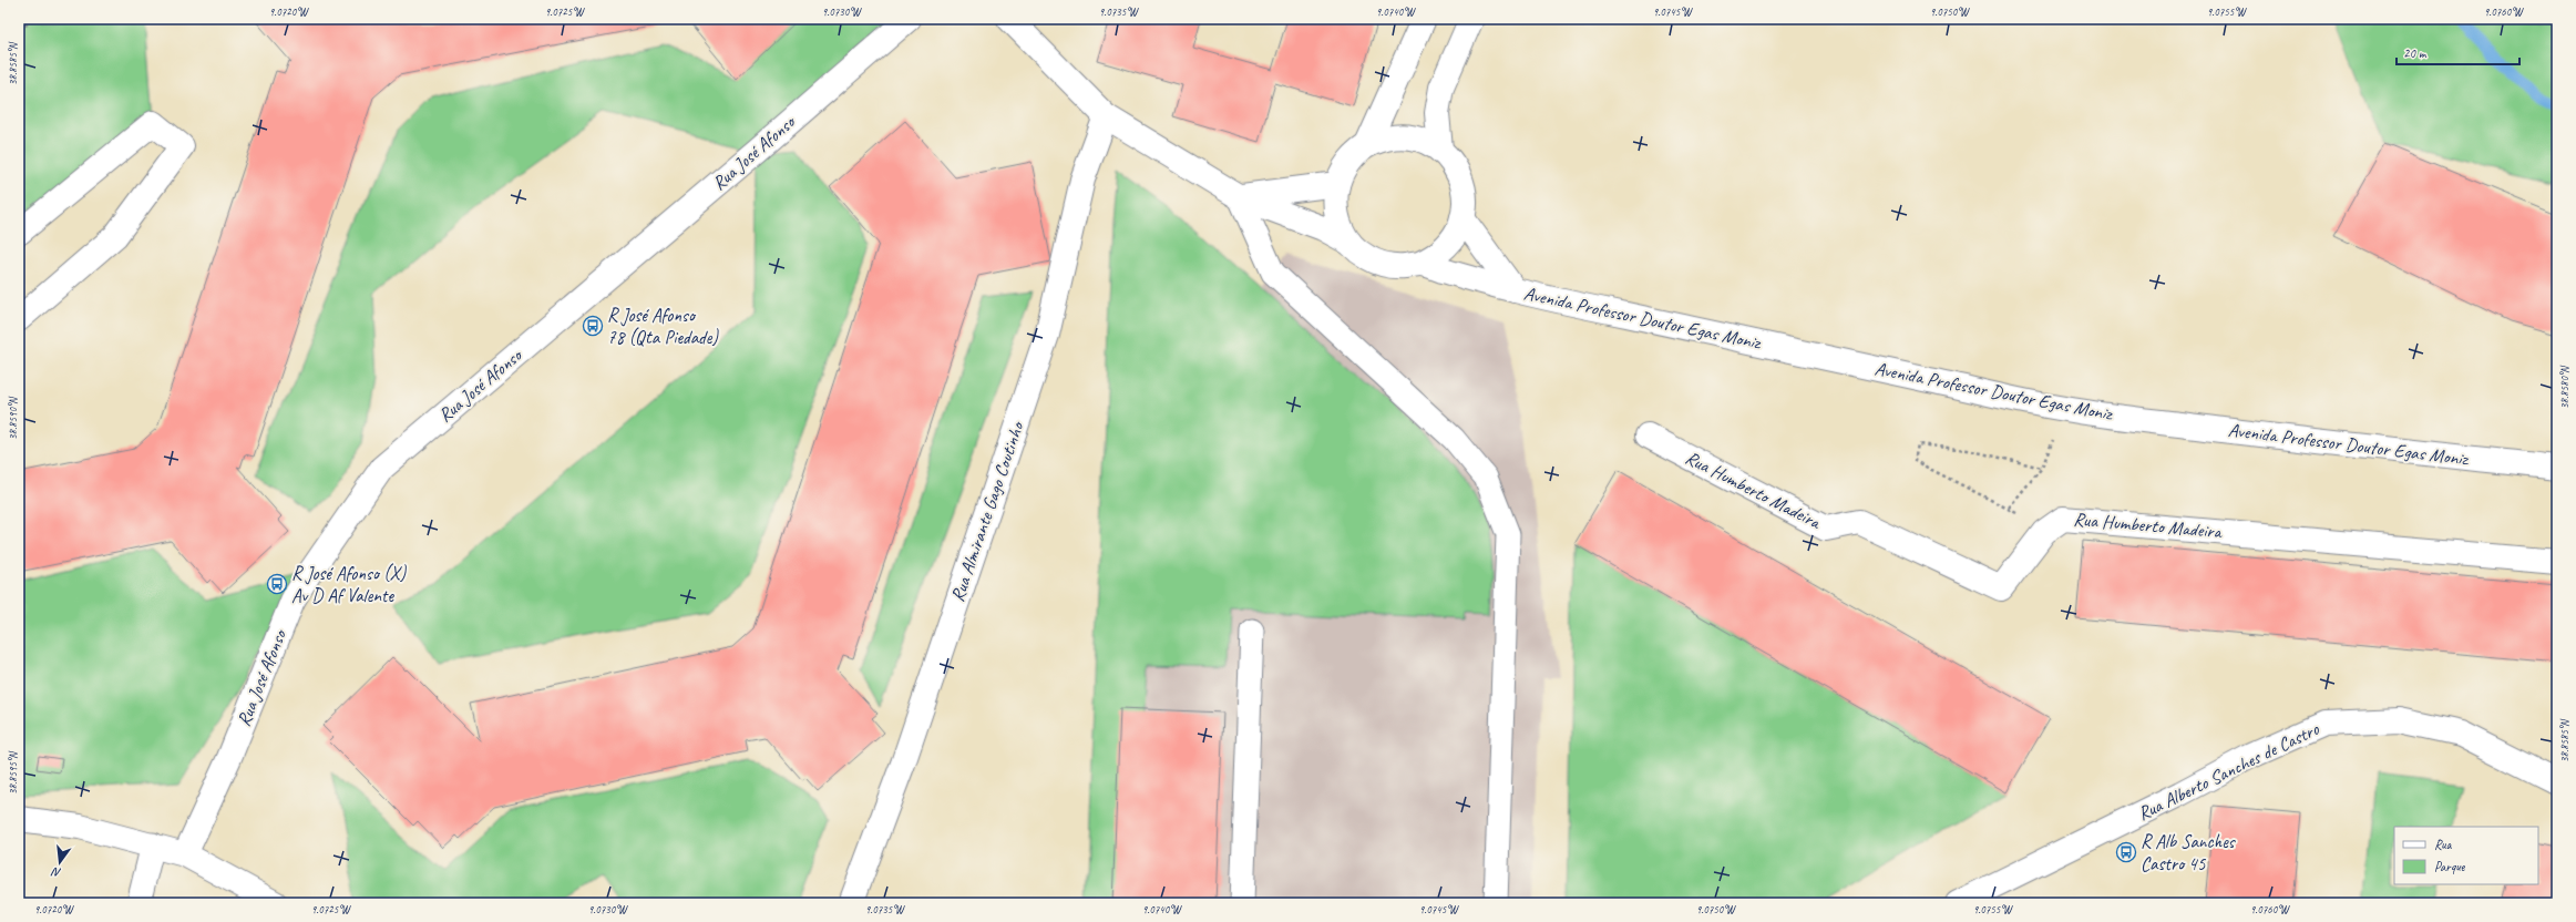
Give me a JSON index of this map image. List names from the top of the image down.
{
  "streets": {
    "street": [
      "Rua José Afonso",
      "Avenida Professor Doutor Egas Moniz",
      "Rua Humberto Madeira",
      "Rua Almirante Gago Coutinho",
      "Rua Alberto Sanches de Castro"
    ]
  },
  "places": {
    "bus stop": ["R José Afonso 78 (Qta Piedade)", "R José Afonso (X) Av D Af Valente", "R Alb Sanches Castro 45"]
  },
  "legend": ["Rua", "Parque"],
  "scale_bar": "20 m",
  "north": "bottom",
  "coordinates": [
    "9.0720°W",
    "9.0725°W",
    "9.0730°W",
    "9.0735°W",
    "9.0740°W",
    "9.0745°W",
    "9.0750°W",
    "9.0755°W",
    "9.0760°W",
    "38.8585°N",
    "38.8580°N",
    "38.8590°N",
    "38.8595°N"
  ]
}
